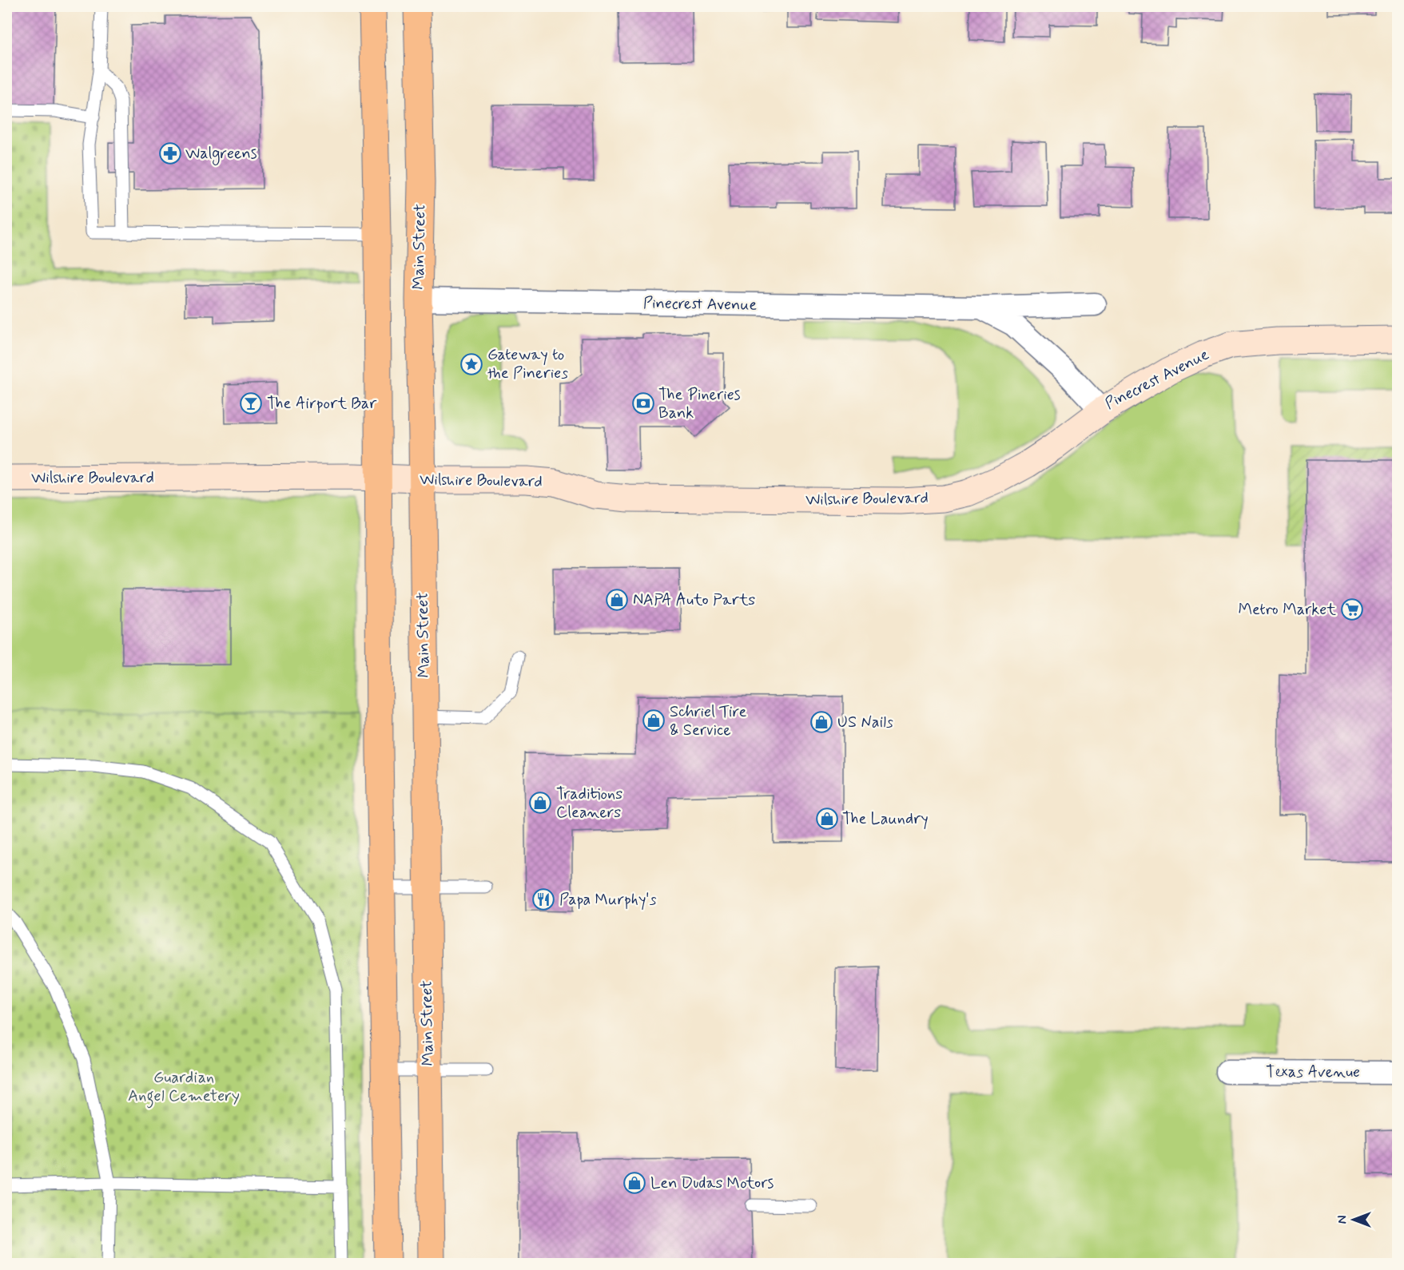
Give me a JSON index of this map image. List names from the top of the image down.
{
  "streets": {
    "main road": ["Main Street"],
    "street": ["Pinecrest Avenue", "Wilshire Boulevard", "Texas Avenue"]
  },
  "crossings": [
    ["Main Street", "Pinecrest Avenue"],
    ["Main Street", "Wilshire Boulevard"],
    ["Pinecrest Avenue", "Wilshire Boulevard"]
  ],
  "parks": ["Guardian Angel Cemetery"],
  "places": {
    "pharmacy": ["Walgreens"],
    "place": ["Gateway to the Pineries"],
    "bar": ["The Airport Bar"],
    "bank": ["The Pineries Bank"],
    "shop": [
      "NAPA Auto Parts",
      "Schriel Tire & Service",
      "US Nails",
      "Traditions Cleaners",
      "The Laundry",
      "Len Dudas Motors"
    ],
    "supermarket": ["Metro Market"],
    "restaurant": ["Papa Murphy's"]
  },
  "north": "left"
}
